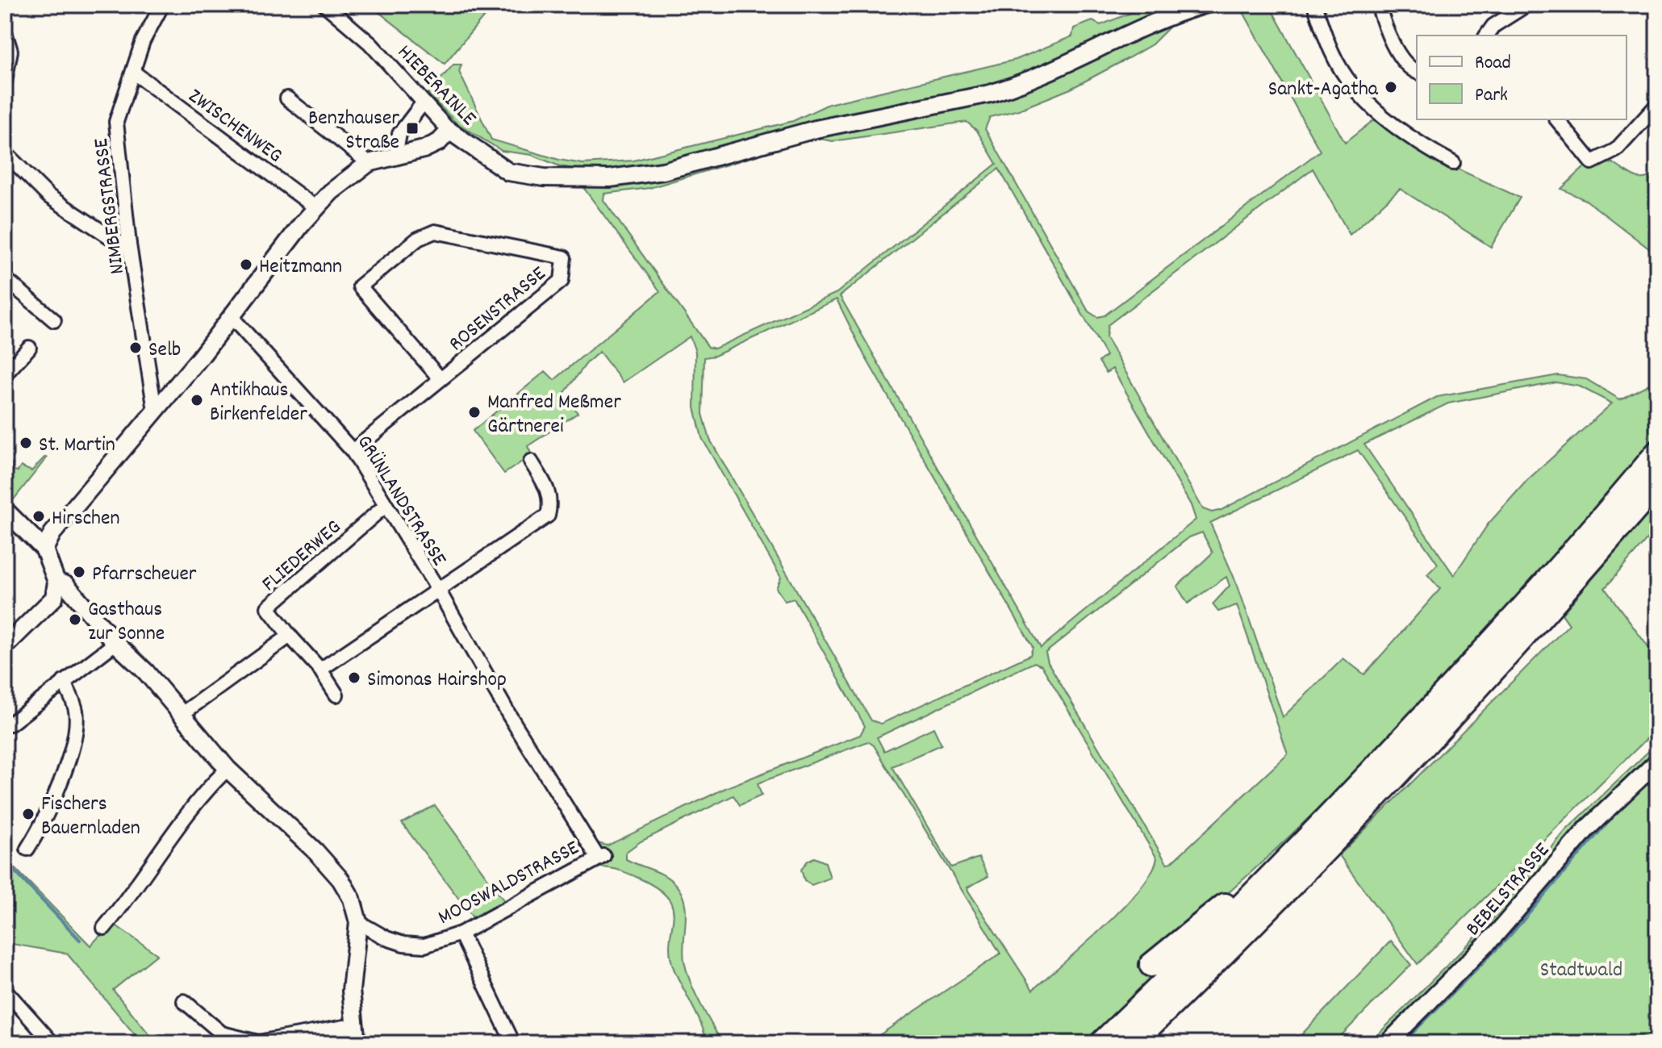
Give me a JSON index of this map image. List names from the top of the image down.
{
  "streets": {
    "street": [
      "HIEBERAINLE",
      "ZWISCHENWEG",
      "NIMBERGSTRASSE",
      "ROSENSTRASSE",
      "GRÜNLANDSTRASSE",
      "FLIEDERWEG",
      "MOOSWALDSTRASSE",
      "BEBELSTRASSE"
    ]
  },
  "crossings": [
    ["ZWISCHENWEG", "NIMBERGSTRASSE"],
    ["ROSENSTRASSE", "GRÜNLANDSTRASSE"],
    ["GRÜNLANDSTRASSE", "FLIEDERWEG"],
    ["GRÜNLANDSTRASSE", "MOOSWALDSTRASSE"]
  ],
  "parks": ["Stadtwald"],
  "places": {
    "other": [
      "Sankt-Agatha",
      "Heitzmann",
      "Selb",
      "Antikhaus Birkenfelder",
      "Manfred Meßmer Gärtnerei",
      "St. Martin",
      "Hirschen",
      "Pfarrscheuer",
      "Gasthaus zur Sonne",
      "Simonas Hairshop",
      "Fischers Bauernladen"
    ],
    "transit": ["Benzhauser Straße"]
  },
  "legend": ["Road", "Park"]
}
